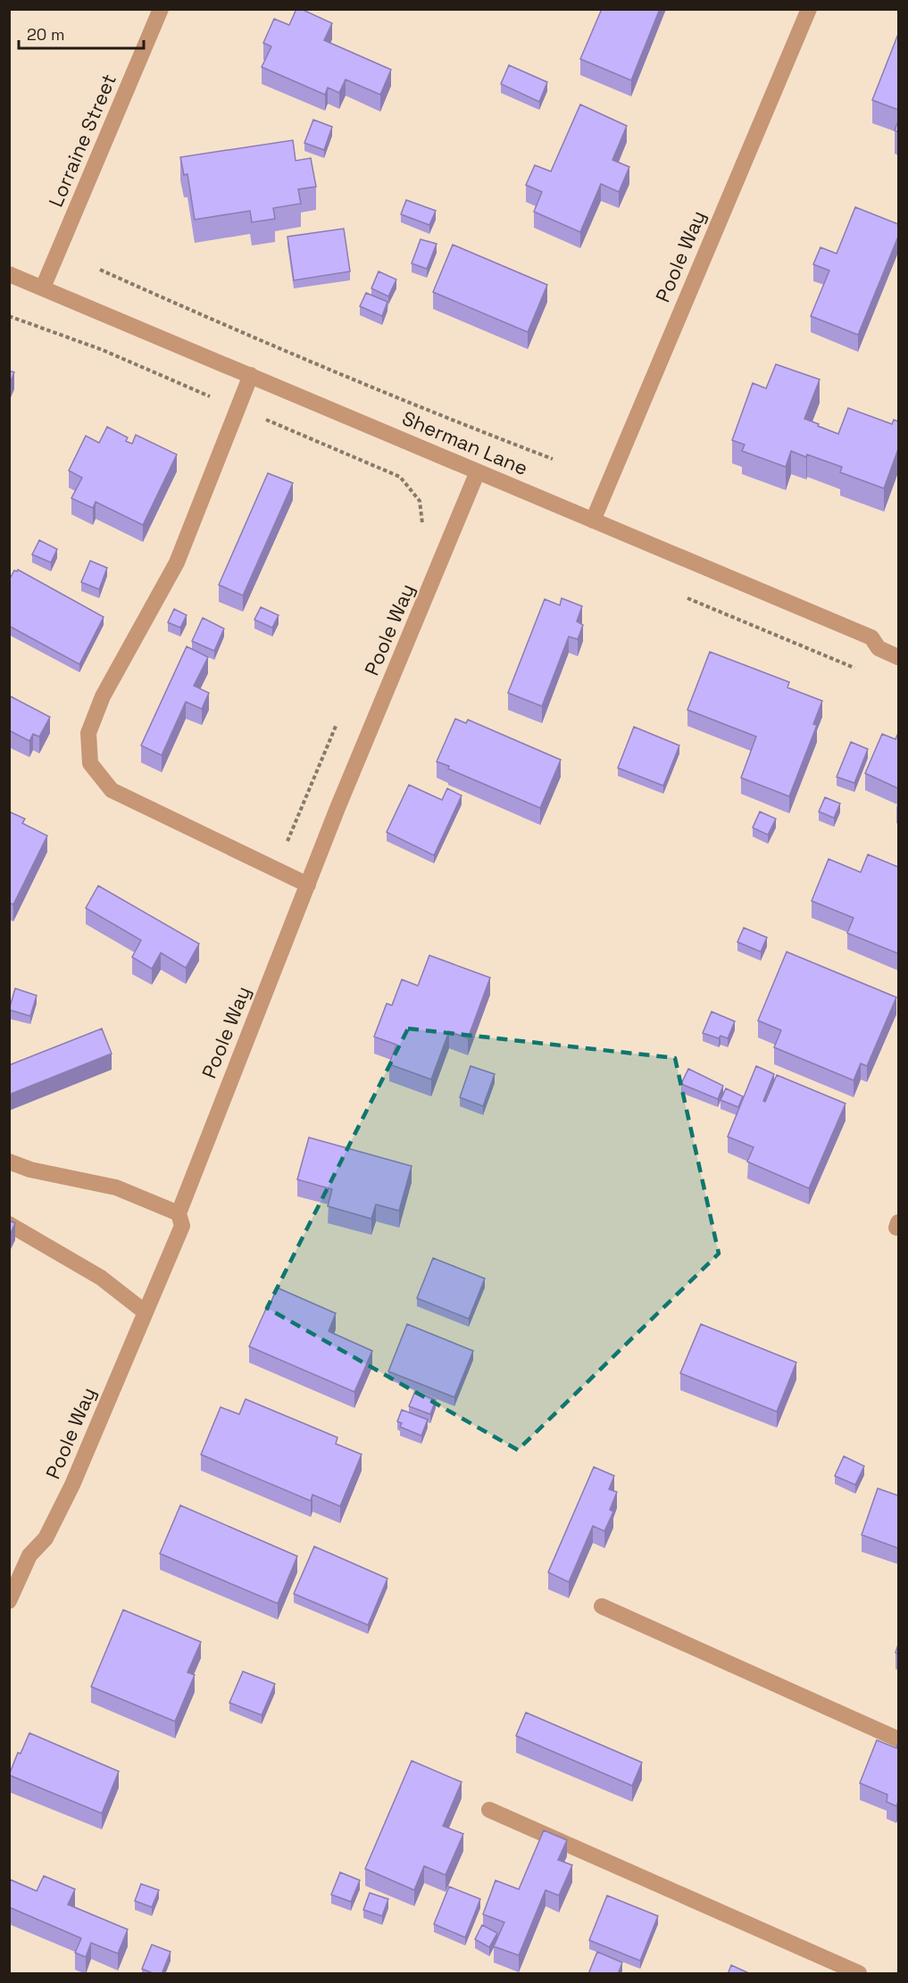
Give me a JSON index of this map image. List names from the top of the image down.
{
  "streets": {
    "street": ["Lorraine Street", "Poole Way", "Sherman Lane"]
  },
  "crossings": [
    ["Lorraine Street", "Sherman Lane"],
    ["Poole Way", "Sherman Lane"]
  ],
  "scale_bar": "20 m"
}
